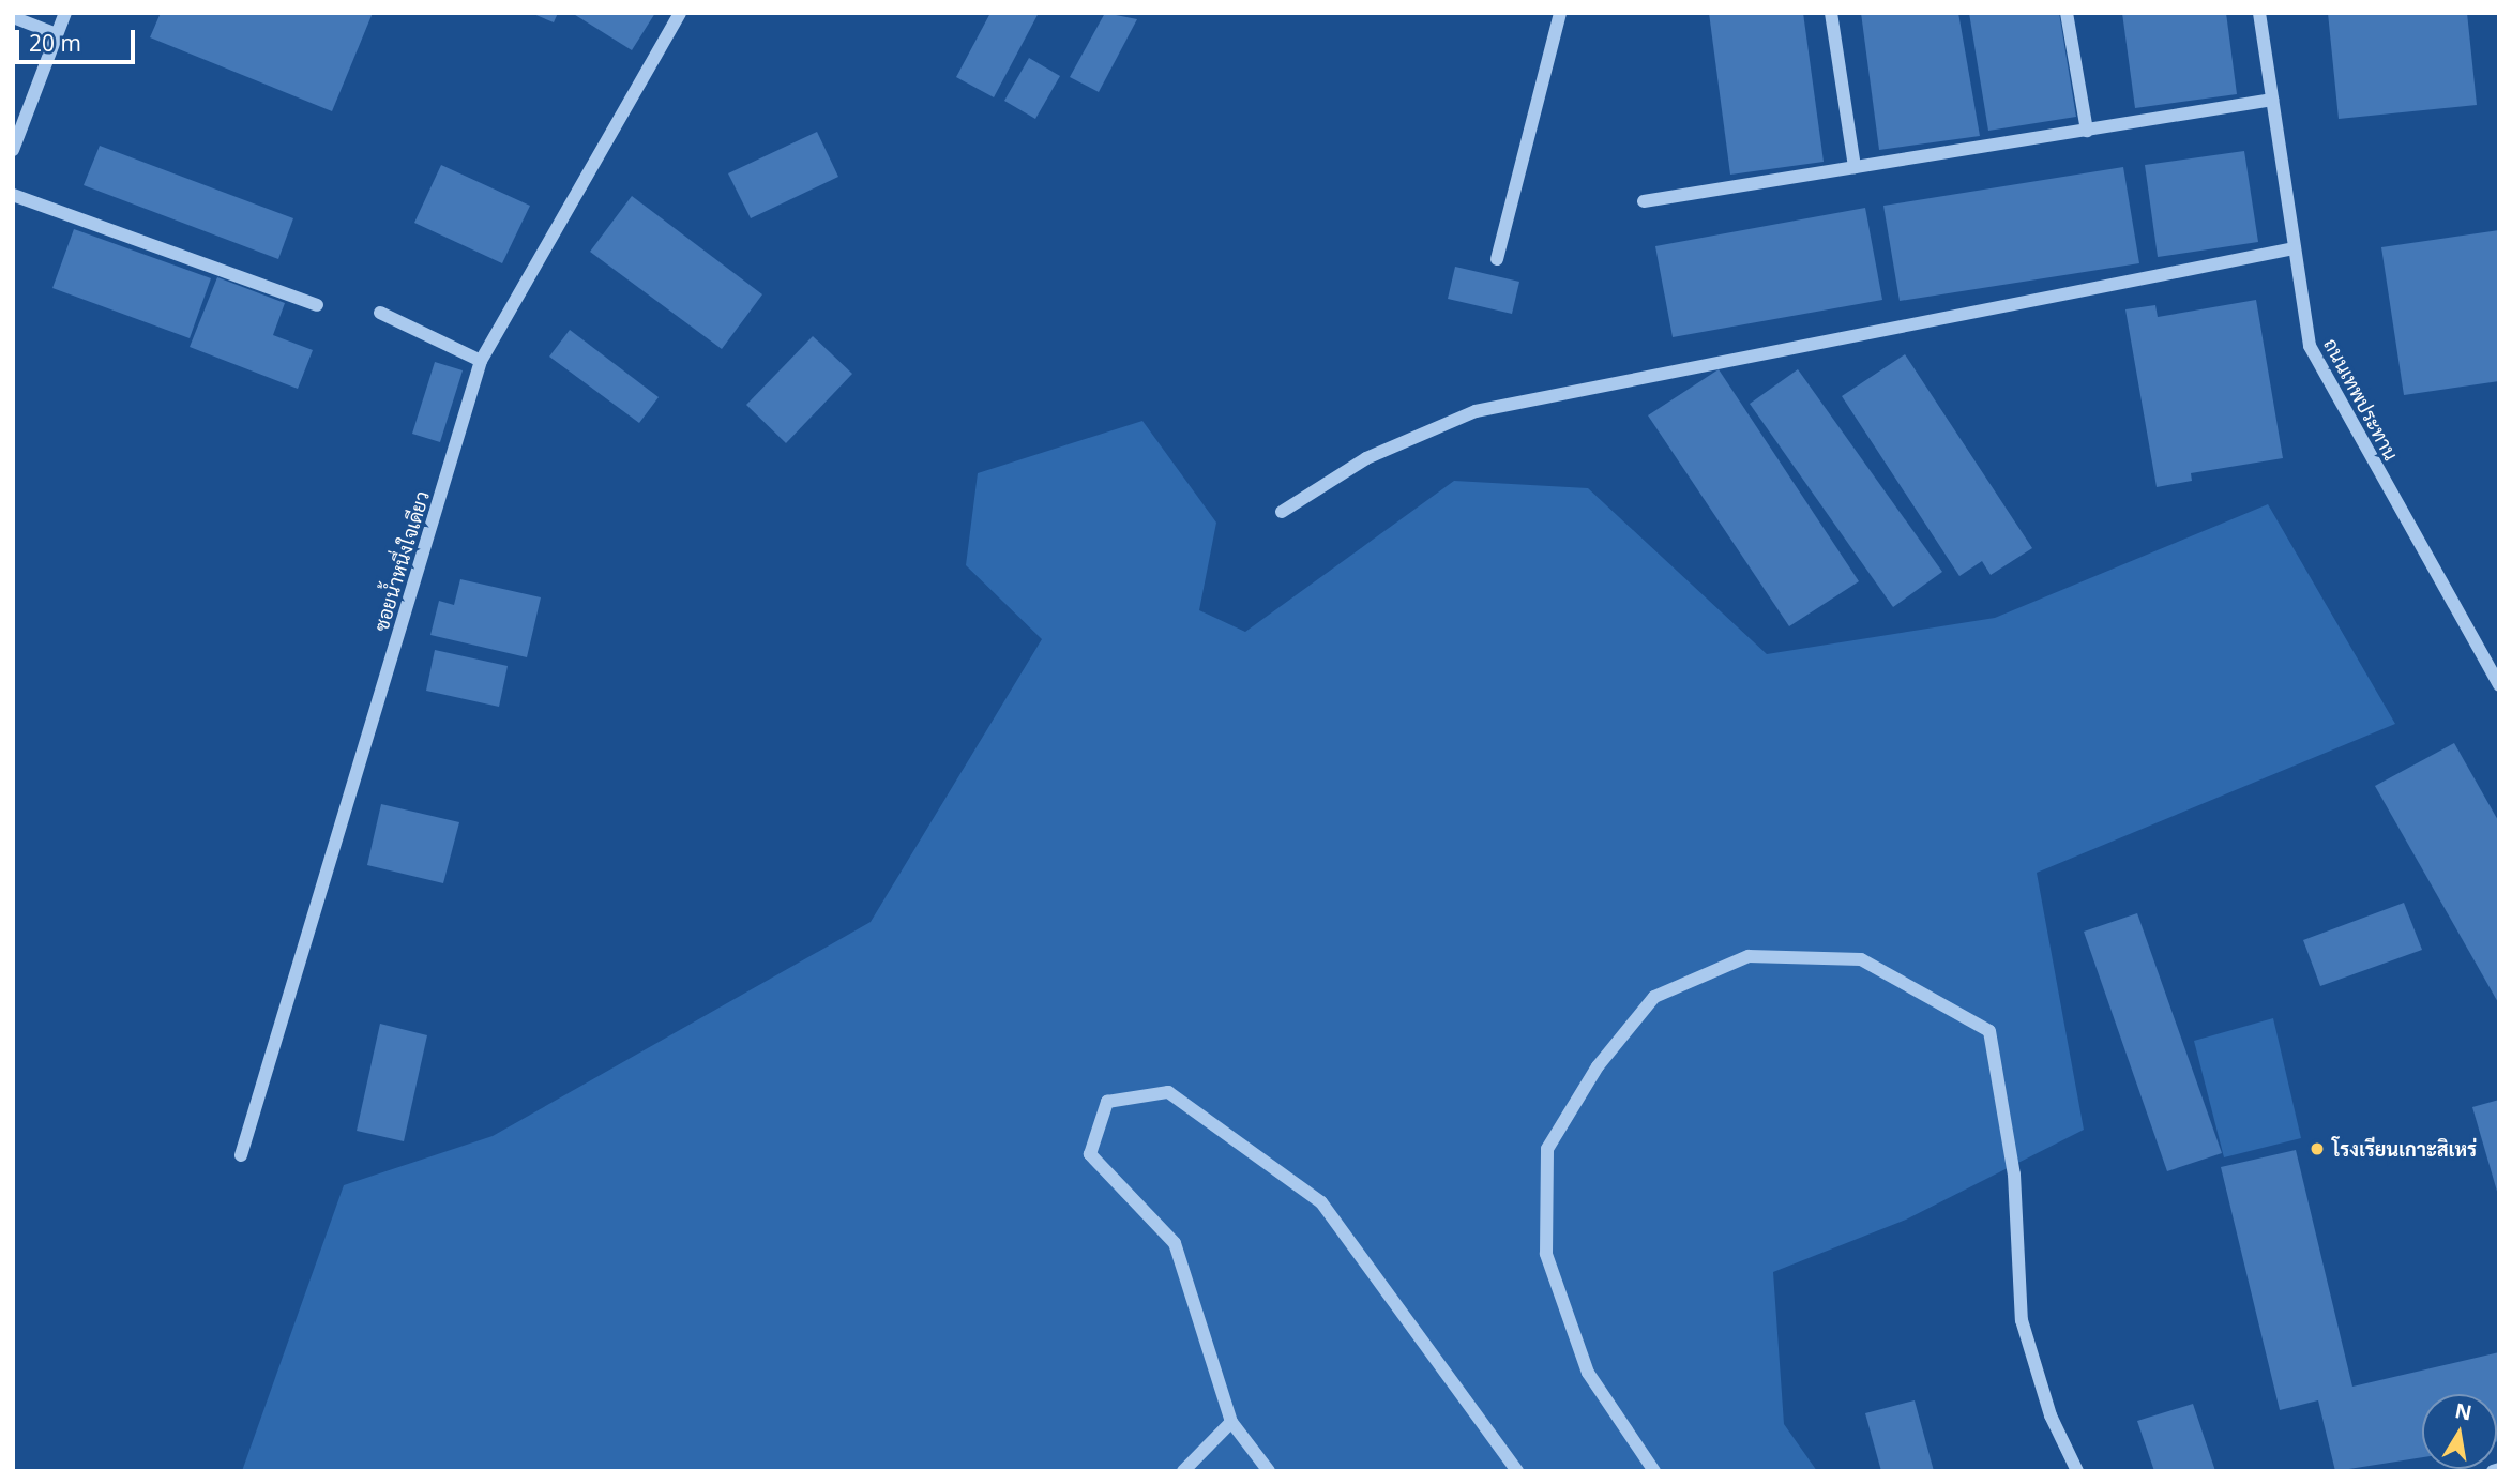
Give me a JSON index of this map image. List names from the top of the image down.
{
  "streets": {
    "street": ["ถนนเทพประทาน", "ซอยน้ำหนึ่งใจเดียว"]
  },
  "places": ["โรงเรียนเกาะสิเหร่"],
  "scale_bar": "20 m",
  "north": "top"
}
